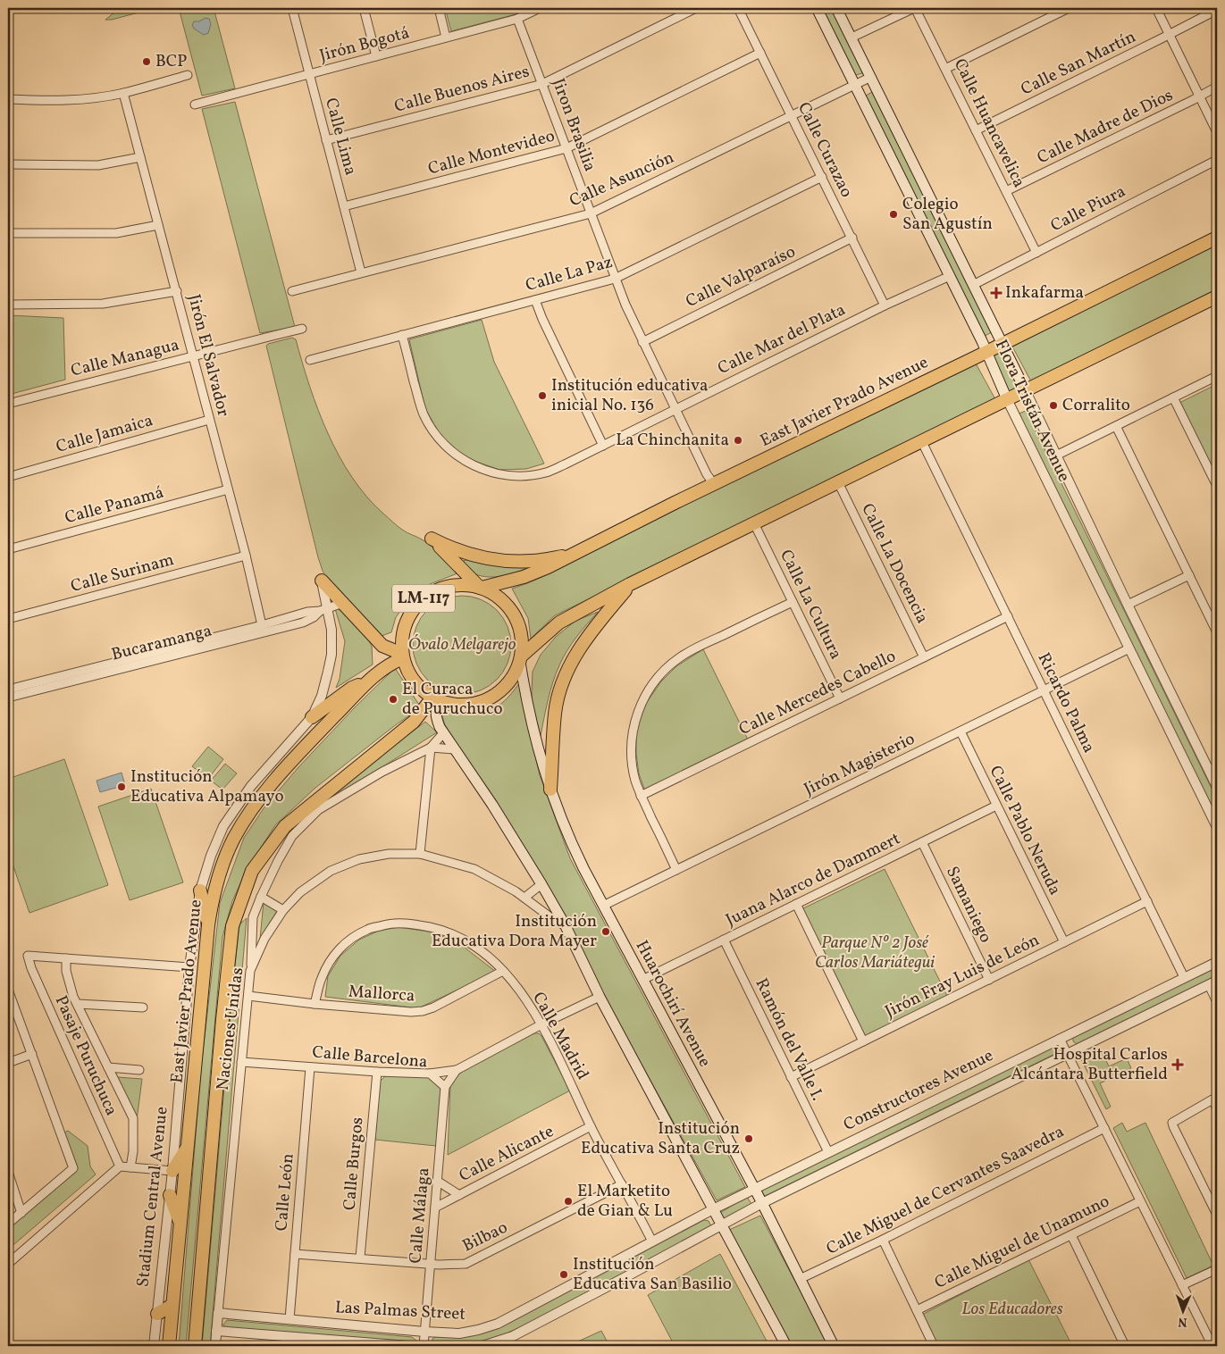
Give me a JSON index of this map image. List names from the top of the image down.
{
  "streets": {
    "main road": [
      "East Javier Prado Avenue",
      "Flora Tristán Avenue",
      "LM-117",
      "Huarochirí Avenue"
    ],
    "street": [
      "Jirón Bogotá",
      "Calle San Martín",
      "Calle Buenos Aires",
      "Calle Huancavelica",
      "Jiron Brasilia",
      "Calle Madre de Dios",
      "Calle Lima",
      "Calle Curazao",
      "Calle Montevideo",
      "Calle Asunción",
      "Calle Piura",
      "Calle La Paz",
      "Calle Valparaíso",
      "Calle Mar del Plata",
      "Jirón El Salvador",
      "Calle Managua",
      "Calle Jamaica",
      "Calle Panamá",
      "Calle La Docencia",
      "Calle Surinam",
      "Calle La Cultura",
      "Bucaramanga",
      "Calle Mercedes Cabello",
      "Ricardo Palma",
      "Jirón Magisterio",
      "Calle Pablo Neruda",
      "Juana Alarco de Dammert",
      "Samaniego",
      "Jirón Fray Luis de León",
      "Mallorca",
      "Naciones Unidas",
      "Calle Madrid",
      "Ramón del Valle I.",
      "Pasaje Puruchuca",
      "Calle Barcelona",
      "Constructores Avenue",
      "Calle Alicante",
      "Calle Burgos",
      "Calle Miguel de Cervantes Saavedra",
      "Calle León",
      "Stadium Central Avenue",
      "Calle Málaga",
      "Bilbao",
      "Calle Miguel de Unamuno",
      "Las Palmas Street"
    ]
  },
  "crossings": [
    ["Jirón Bogotá", "Jiron Brasilia"],
    ["Jirón Bogotá", "Calle Lima"],
    ["Calle San Martín", "Calle Huancavelica"],
    ["Calle Buenos Aires", "Jiron Brasilia"],
    ["Calle Buenos Aires", "Calle Lima"],
    ["Calle Huancavelica", "Calle Madre de Dios"],
    ["Calle Huancavelica", "Calle Piura"],
    ["Jiron Brasilia", "Calle Montevideo"],
    ["Jiron Brasilia", "Calle Asunción"],
    ["Jiron Brasilia", "Calle La Paz"],
    ["Jiron Brasilia", "Calle Valparaíso"],
    ["Jiron Brasilia", "Calle Mar del Plata"],
    ["Jiron Brasilia", "East Javier Prado Avenue"],
    ["Calle Lima", "Calle Montevideo"],
    ["Calle Lima", "Calle Asunción"],
    ["Calle Curazao", "Calle Montevideo"],
    ["Calle Curazao", "Calle Asunción"],
    ["Calle Curazao", "Calle La Paz"],
    ["Calle Curazao", "Calle Valparaíso"],
    ["Calle Curazao", "Calle Mar del Plata"],
    ["Calle Asunción", "Flora Tristán Avenue"],
    ["Calle Piura", "Flora Tristán Avenue"],
    ["Calle La Paz", "Calle Mar del Plata"],
    ["Calle Mar del Plata", "Flora Tristán Avenue"],
    ["Jirón El Salvador", "Calle Managua"],
    ["Jirón El Salvador", "Calle Jamaica"],
    ["Jirón El Salvador", "Calle Panamá"],
    ["Jirón El Salvador", "Calle Surinam"],
    ["Jirón El Salvador", "Bucaramanga"],
    ["East Javier Prado Avenue", "Flora Tristán Avenue"],
    ["East Javier Prado Avenue", "LM-117"],
    ["East Javier Prado Avenue", "Huarochirí Avenue"],
    ["Flora Tristán Avenue", "Jirón Magisterio"],
    ["Calle La Docencia", "Calle Mercedes Cabello"],
    ["LM-117", "Huarochirí Avenue"],
    ["Calle La Cultura", "Calle Mercedes Cabello"],
    ["Bucaramanga", "Stadium Central Avenue"],
    ["Calle Mercedes Cabello", "Ricardo Palma"],
    ["Ricardo Palma", "Jirón Magisterio"],
    ["Ricardo Palma", "Jirón Fray Luis de León"],
    ["Ricardo Palma", "Constructores Avenue"],
    ["Jirón Magisterio", "Calle Pablo Neruda"],
    ["Jirón Magisterio", "Huarochirí Avenue"],
    ["Calle Pablo Neruda", "Juana Alarco de Dammert"],
    ["Calle Pablo Neruda", "Jirón Fray Luis de León"],
    ["Juana Alarco de Dammert", "Samaniego"],
    ["Juana Alarco de Dammert", "Huarochirí Avenue"],
    ["Juana Alarco de Dammert", "Ramón del Valle I."],
    ["Samaniego", "Jirón Fray Luis de León"],
    ["Jirón Fray Luis de León", "Ramón del Valle I."],
    ["Mallorca", "Naciones Unidas"],
    ["Mallorca", "Calle Madrid"],
    ["Huarochirí Avenue", "Constructores Avenue"],
    ["Huarochirí Avenue", "Calle Miguel de Cervantes Saavedra"],
    ["Naciones Unidas", "Calle Barcelona"],
    ["Naciones Unidas", "Las Palmas Street"],
    ["Calle Madrid", "Calle Barcelona"],
    ["Calle Madrid", "Calle Alicante"],
    ["Calle Madrid", "Bilbao"],
    ["Calle Madrid", "Las Palmas Street"],
    ["Ramón del Valle I.", "Constructores Avenue"],
    ["Calle Barcelona", "Calle Burgos"],
    ["Calle Barcelona", "Calle León"],
    ["Calle Barcelona", "Calle Málaga"],
    ["Constructores Avenue", "Las Palmas Street"],
    ["Calle Alicante", "Calle Málaga"],
    ["Calle Burgos", "Bilbao"],
    ["Calle León", "Bilbao"],
    ["Calle León", "Las Palmas Street"],
    ["Calle Málaga", "Bilbao"],
    ["Calle Málaga", "Las Palmas Street"]
  ],
  "parks": ["Óvalo Melgarejo", "Parque Nº 2 José Carlos Mariátegui", "Los Educadores"],
  "places": {
    "other": [
      "BCP",
      "Colegio San Agustín",
      "Institución educativa inicial No. 136",
      "Corralito",
      "La Chinchanita",
      "El Curaca de Puruchuco",
      "Institución Educativa Alpamayo",
      "Institución Educativa Dora Mayer",
      "Institución Educativa Santa Cruz",
      "El Marketito de Gian & Lu",
      "Institución Educativa San Basilio"
    ],
    "health": ["Inkafarma", "Hospital Carlos Alcántara Butterfield"]
  },
  "north": "bottom"
}
